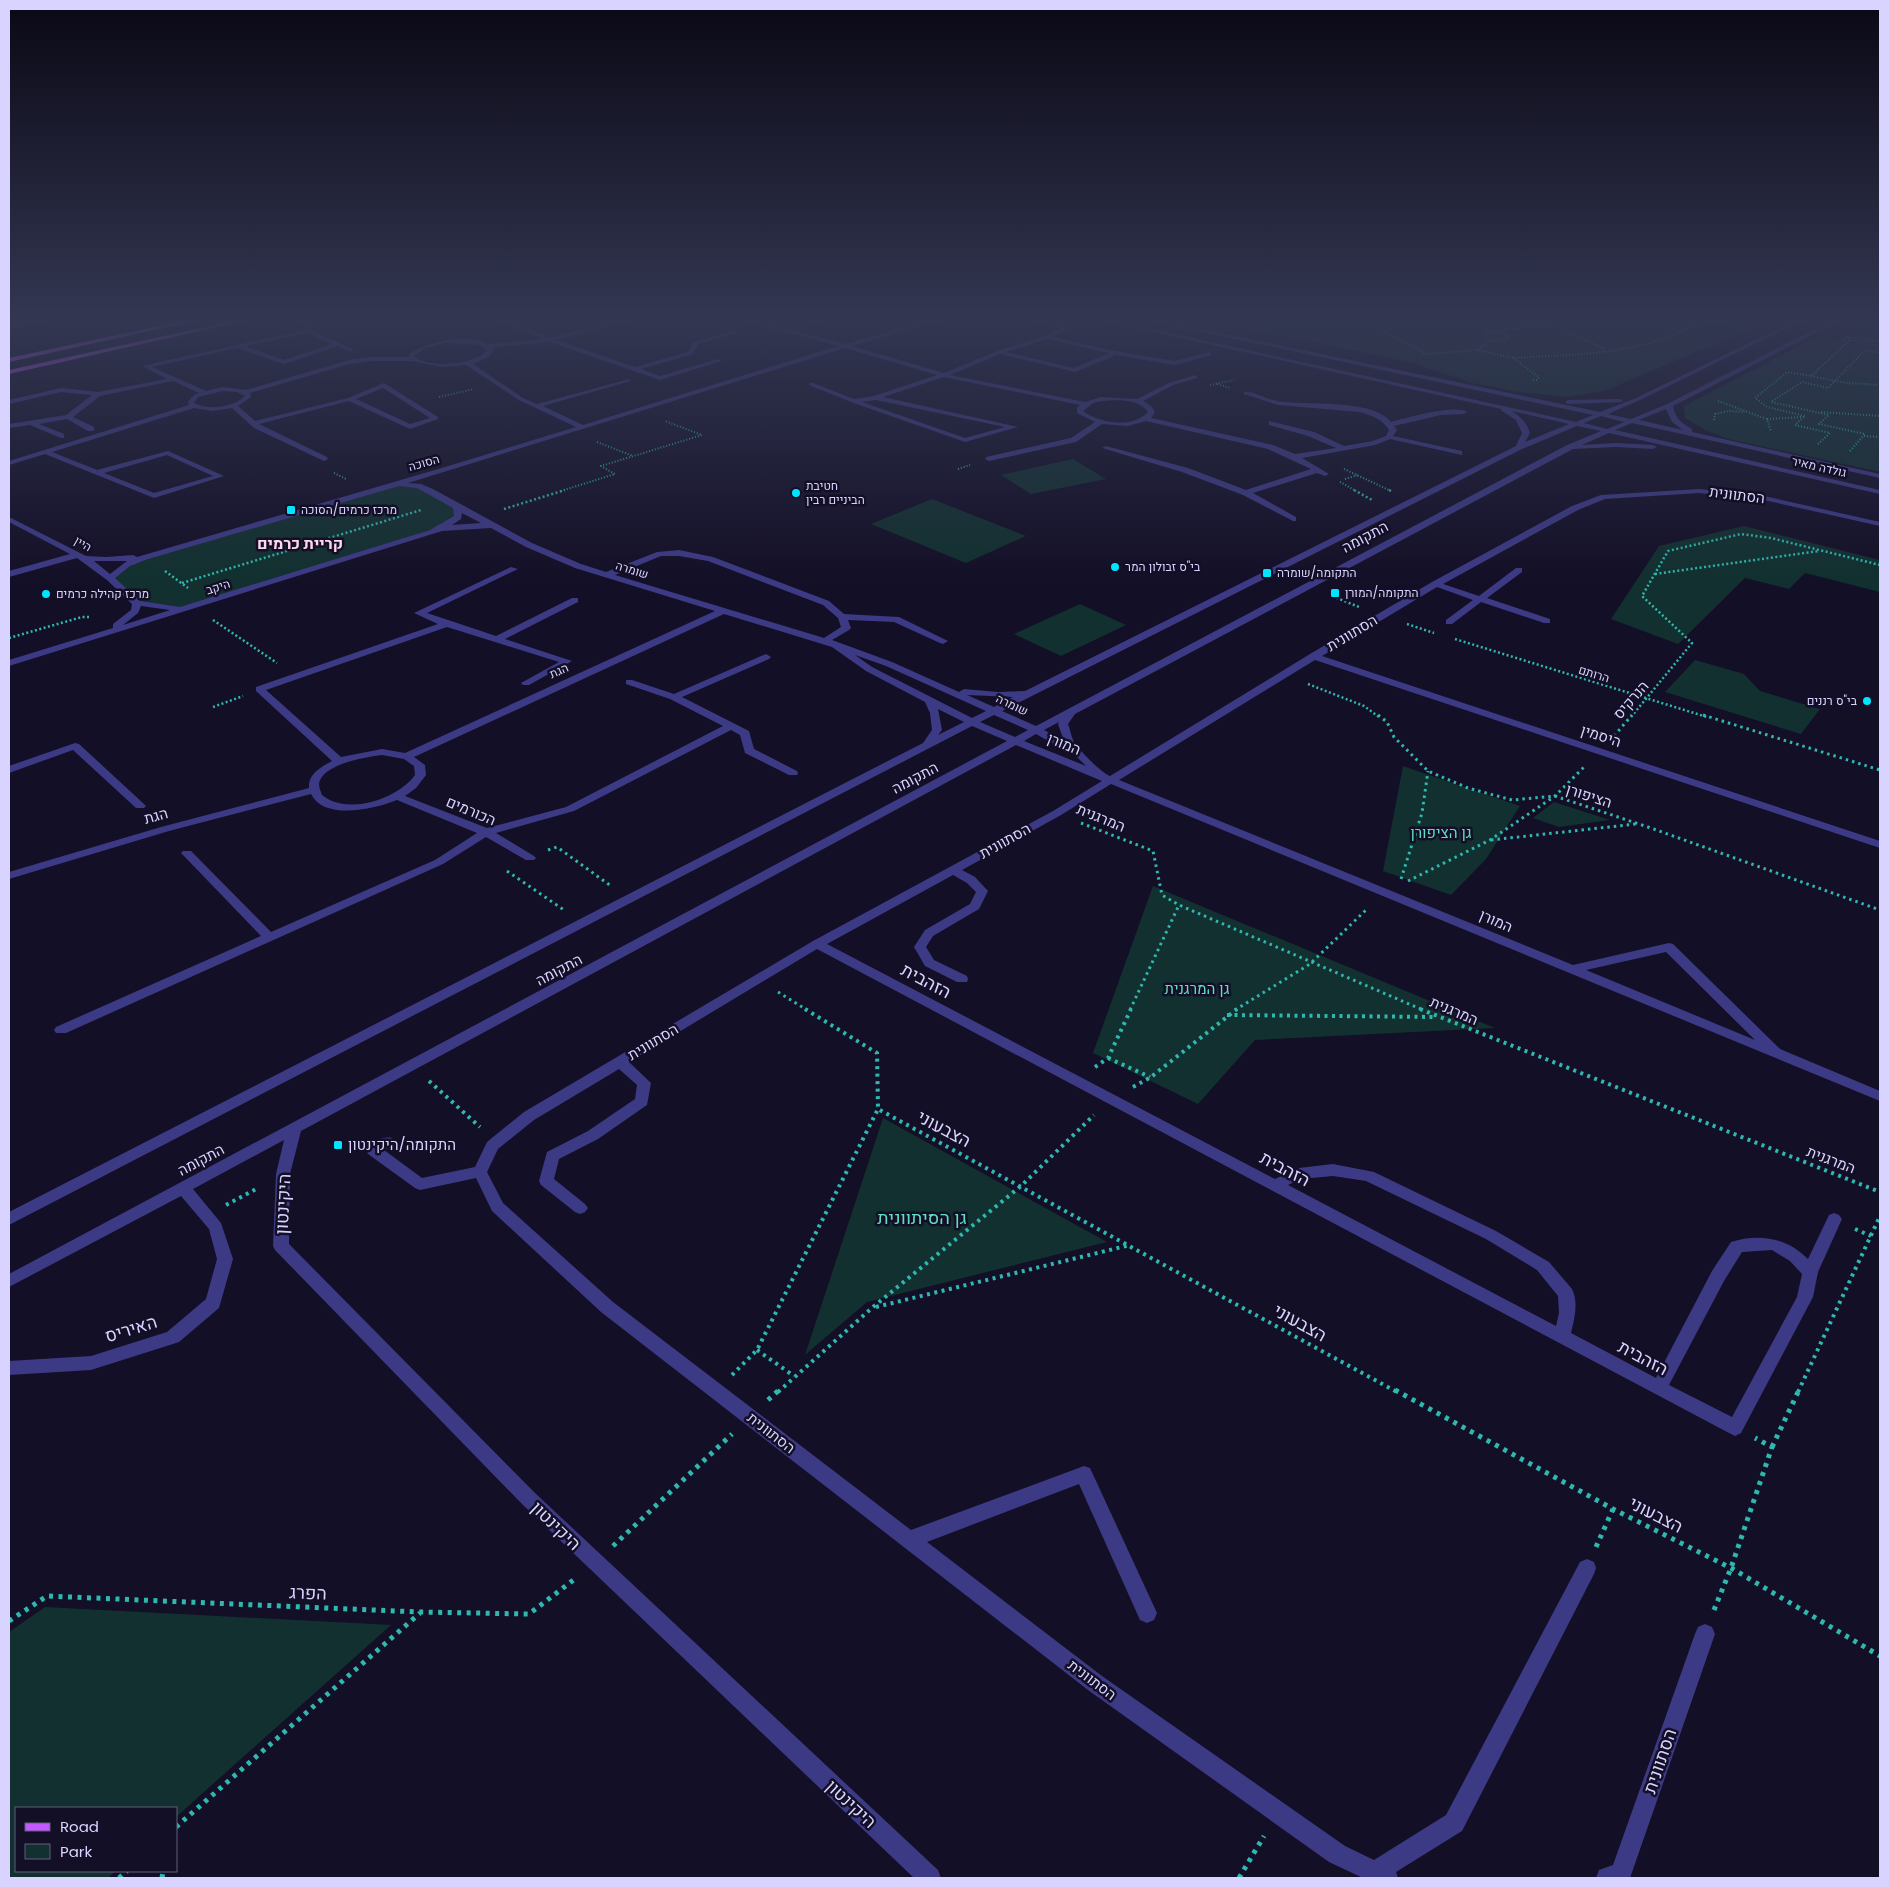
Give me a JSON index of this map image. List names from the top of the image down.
{
  "streets": {
    "street": [
      "הסוכה",
      "גולדה מאיר",
      "הסתוונית",
      "התקומה",
      "היין",
      "שומרה",
      "היקב",
      "הגת",
      "היסמין",
      "המורן",
      "הכורמים",
      "הזהבית",
      "היקינטון",
      "האיריס"
    ],
    "path": [
      "הרותם",
      "הנרקיס",
      "הציפורן",
      "המרגנית",
      "הצבעוני",
      "הפרג"
    ]
  },
  "crossings": [
    ["הסוכה", "היין"],
    ["הסוכה", "שומרה"],
    ["גולדה מאיר", "התקומה"],
    ["הסתוונית", "היסמין"],
    ["הסתוונית", "המורן"],
    ["הסתוונית", "הציפורן"],
    ["הסתוונית", "המרגנית"],
    ["הסתוונית", "הזהבית"],
    ["הסתוונית", "הפרג"],
    ["התקומה", "שומרה"],
    ["התקומה", "המורן"],
    ["התקומה", "היקינטון"],
    ["התקומה", "האיריס"],
    ["שומרה", "היקב"],
    ["שומרה", "הגת"],
    ["שומרה", "המורן"],
    ["הרותם", "הנרקיס"],
    ["הנרקיס", "היסמין"],
    ["הנרקיס", "הציפורן"],
    ["המרגנית", "הפרג"],
    ["הזהבית", "הפרג"],
    ["הצבעוני", "הפרג"],
    ["היקינטון", "הפרג"]
  ],
  "districts": ["קריית כרמים"],
  "parks": ["גן הציפורן", "גן המרגנית", "גן הסיתוונית"],
  "places": {
    "other": [
      "חטיבת הביניים רבין",
      "בי\"ס זבולון המר",
      "מרכז קהילה כרמים",
      "בי\"ס רננים"
    ],
    "transit": [
      "מרכז כרמים/הסוכה",
      "התקומה/שומרה",
      "התקומה/המורן",
      "התקומה/היקינטון"
    ]
  },
  "legend": ["Road", "Park"]
}
